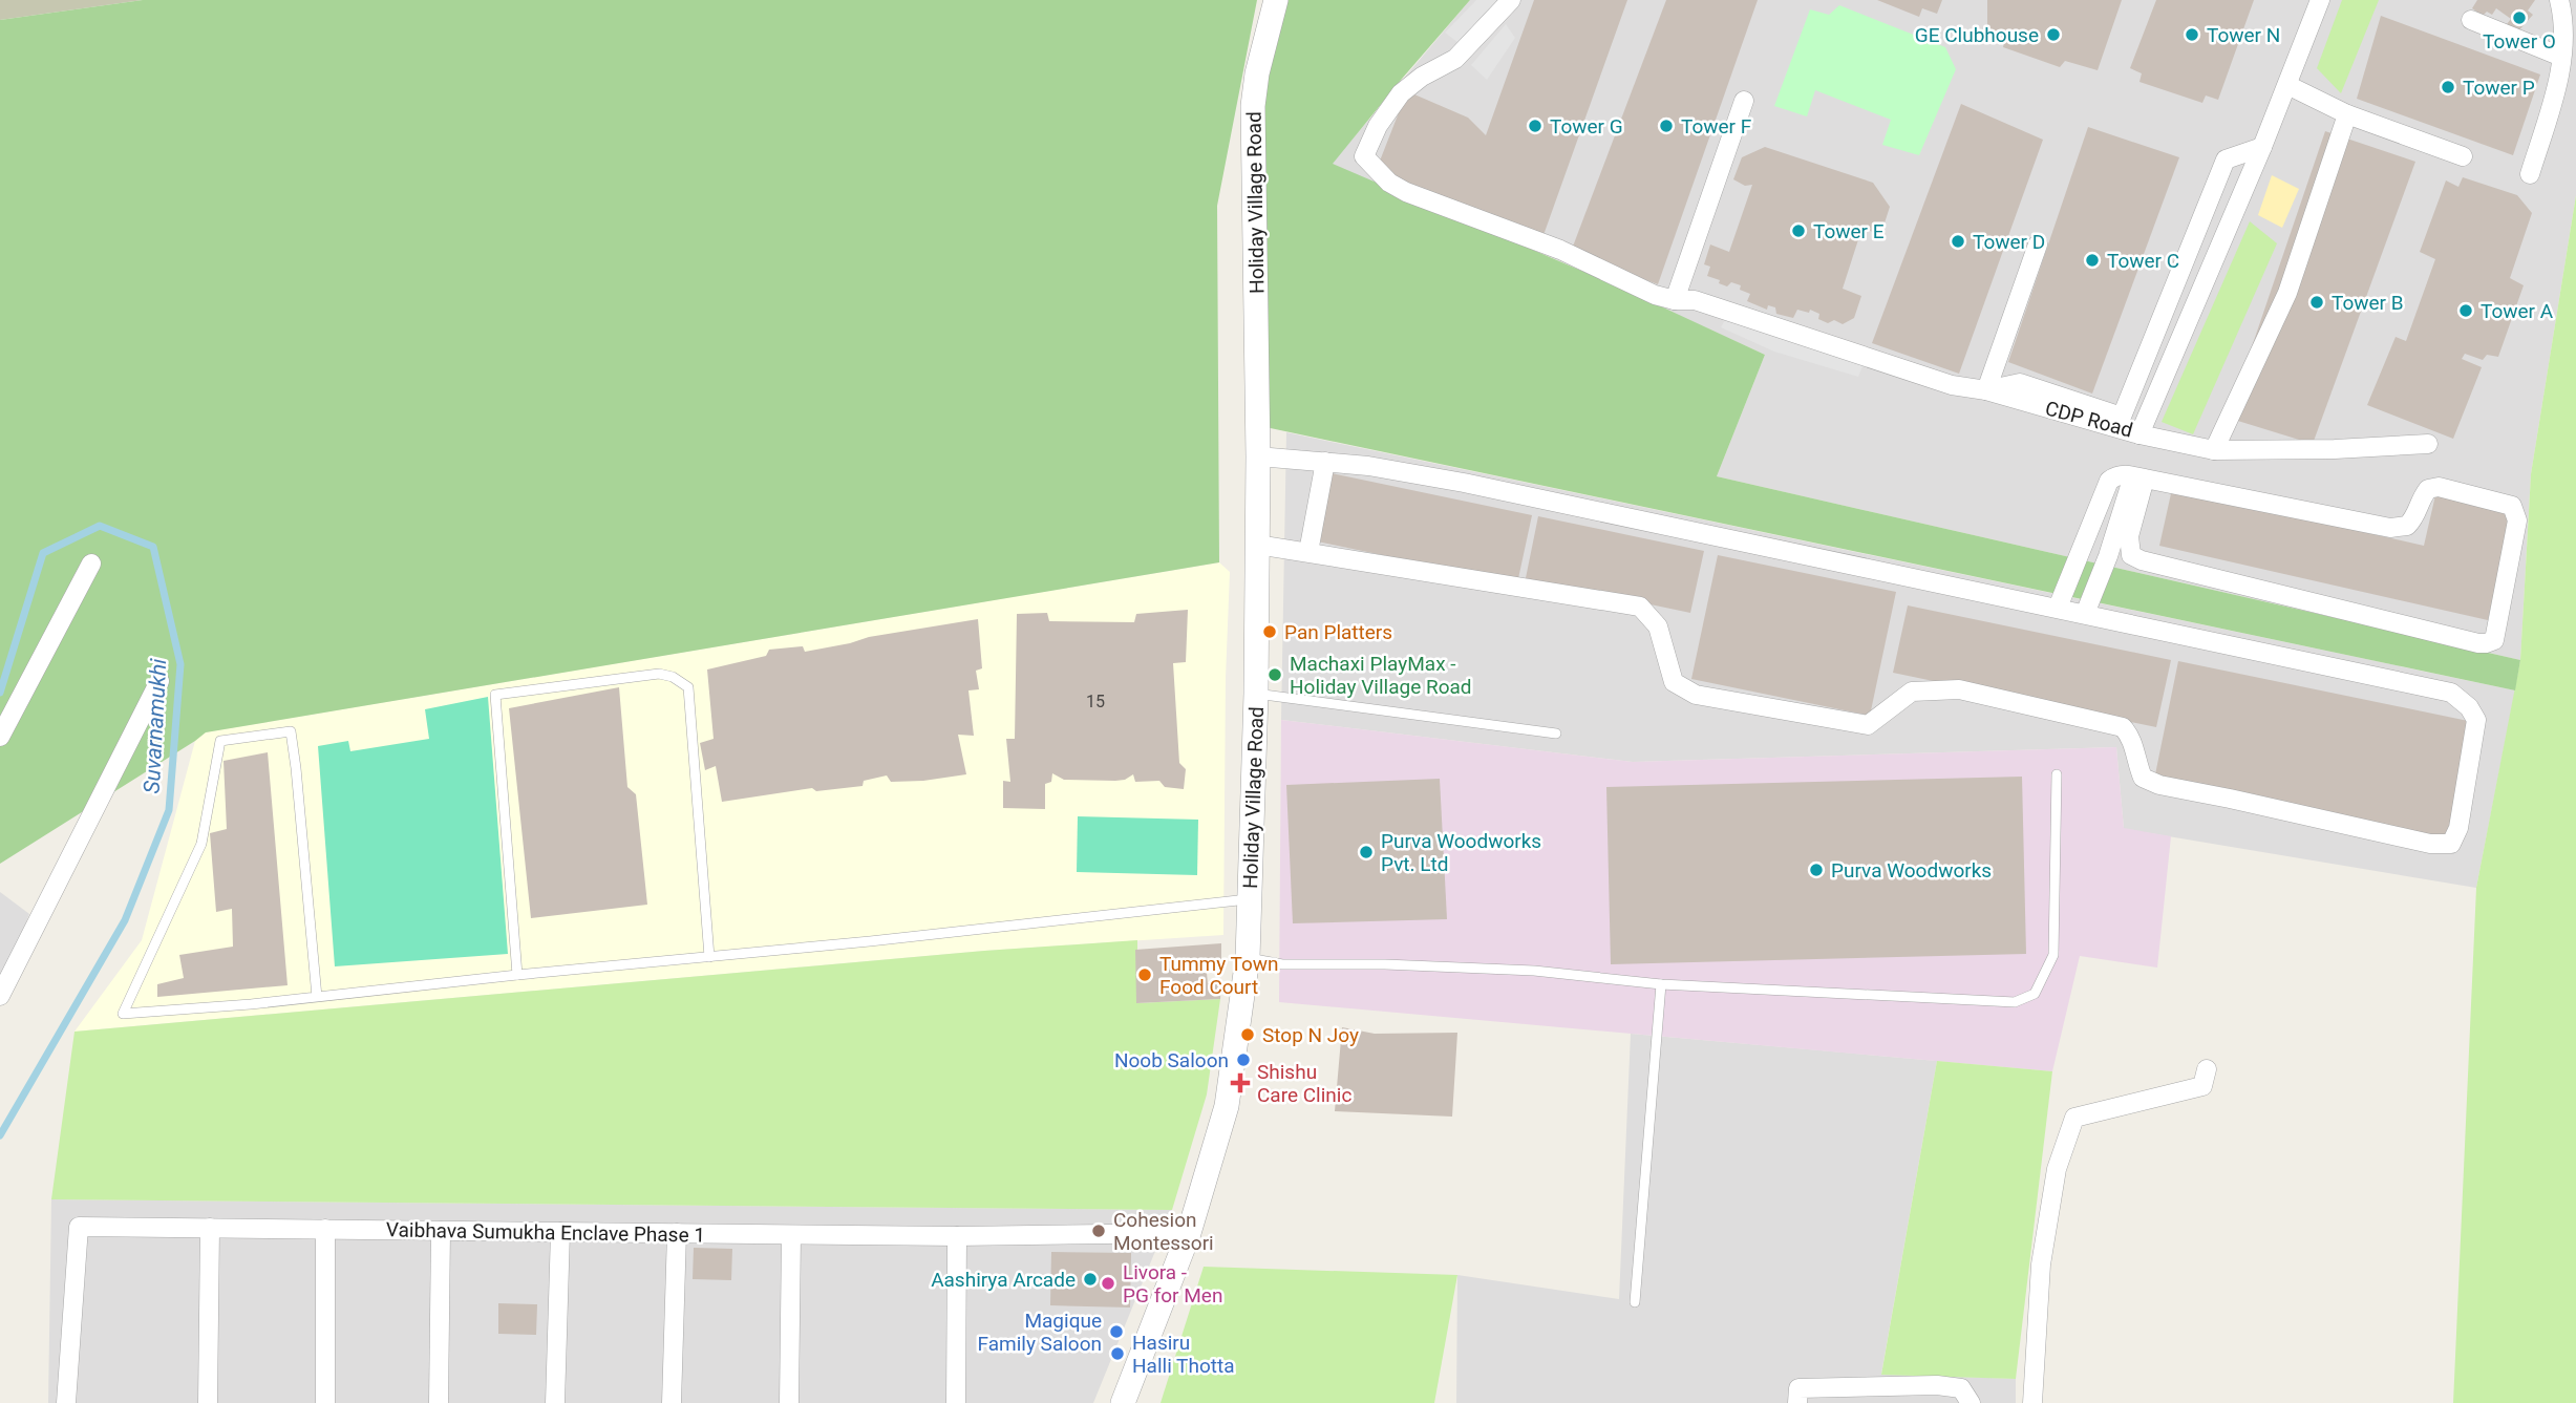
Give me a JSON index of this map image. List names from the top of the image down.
{
  "streets": {
    "street": ["Holiday Village Road", "CDP Road", "Vaibhava Sumukha Enclave Phase 1"]
  },
  "crossings": [
    ["Holiday Village Road", "Vaibhava Sumukha Enclave Phase 1"]
  ],
  "water": ["Suvarnamukhi"],
  "places": {
    "other": [
      "Tower O",
      "GE Clubhouse",
      "Tower N",
      "Tower P",
      "Tower G",
      "Tower F",
      "Tower E",
      "Tower D",
      "Tower C",
      "Tower B",
      "Tower A",
      "Pan Platters",
      "Machaxi PlayMax - Holiday Village Road",
      "Purva Woodworks Pvt. Ltd",
      "Purva Woodworks",
      "Tummy Town Food Court",
      "Stop N Joy",
      "Noob Saloon",
      "Cohesion Montessori",
      "Aashirya Arcade",
      "Livora - PG for Men",
      "Magique Family Saloon",
      "Hasiru Halli Thotta"
    ],
    "health": ["Shishu Care Clinic"]
  },
  "house_numbers": ["15"]
}
